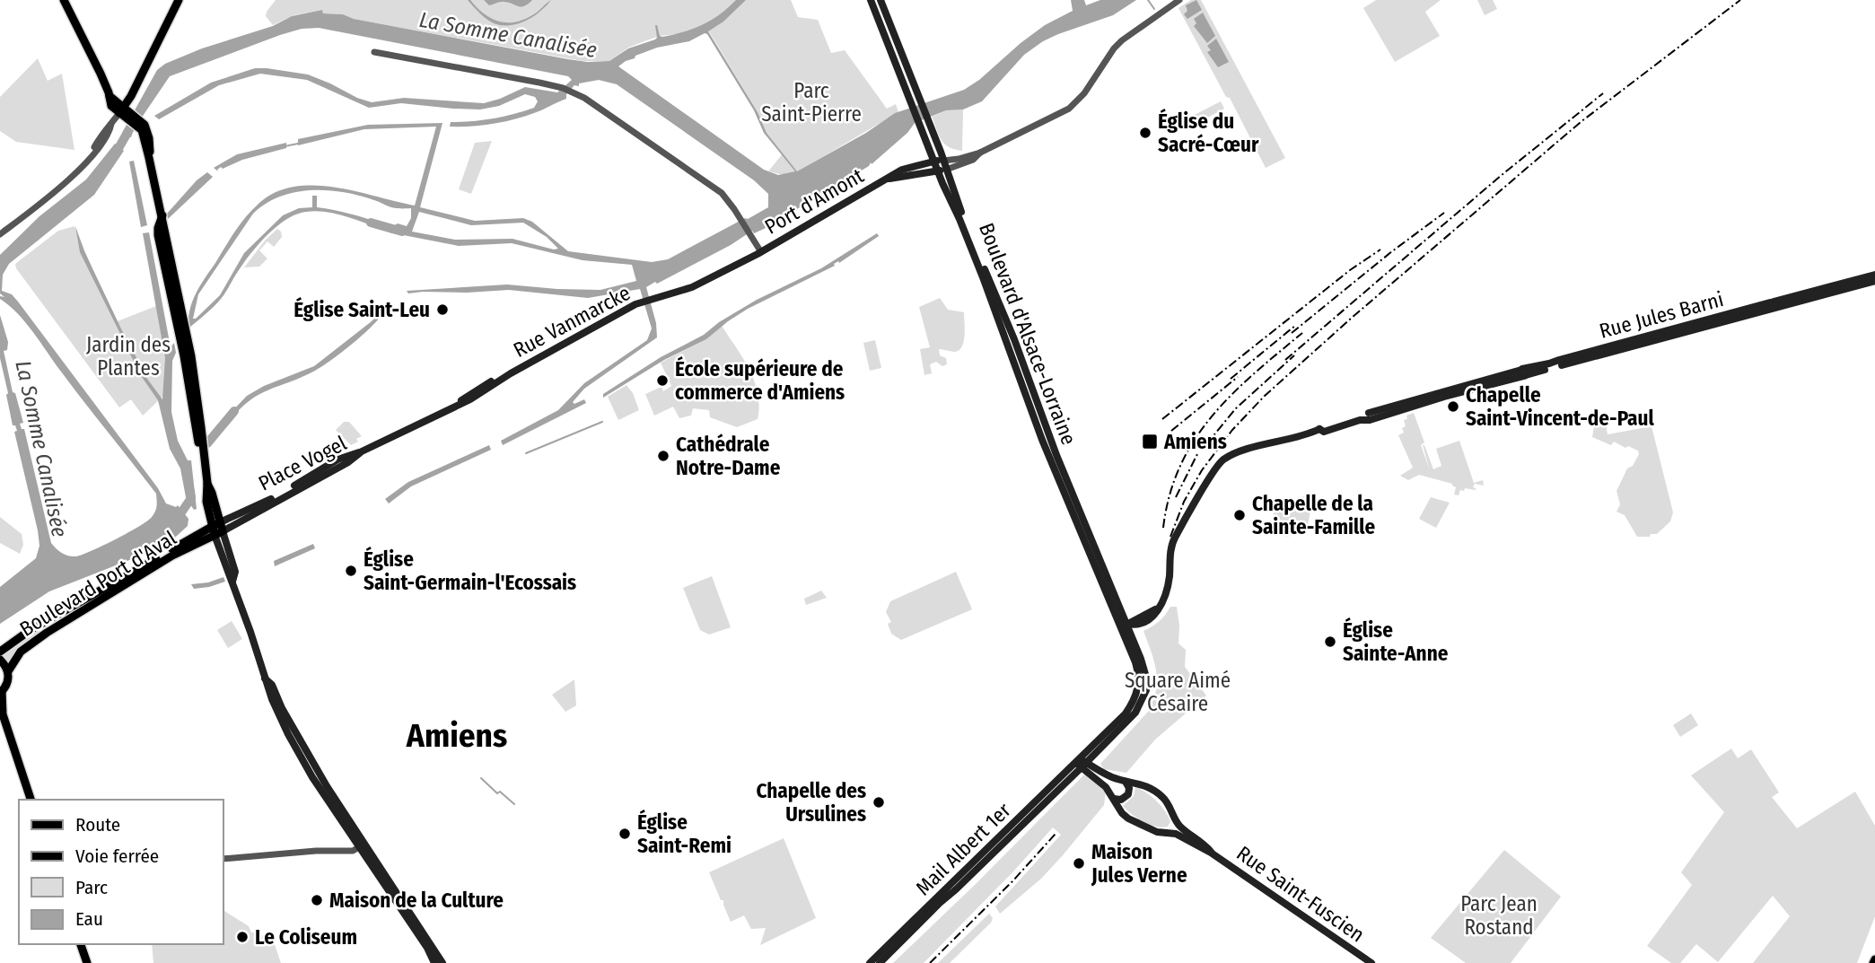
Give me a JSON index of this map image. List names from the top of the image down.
{
  "streets": {
    "main road": [
      "Port d'Amont",
      "Rue Jules Barni",
      "Rue Vanmarcke",
      "Boulevard d'Alsace-Lorraine",
      "Place Vogel",
      "Boulevard Port d'Aval",
      "Mail Albert 1er",
      "Rue Saint-Fuscien"
    ]
  },
  "crossings": [
    ["Port d'Amont", "Rue Vanmarcke"],
    ["Port d'Amont", "Boulevard d'Alsace-Lorraine"],
    ["Rue Jules Barni", "Boulevard d'Alsace-Lorraine"],
    ["Rue Vanmarcke", "Place Vogel"],
    ["Boulevard d'Alsace-Lorraine", "Mail Albert 1er"],
    ["Place Vogel", "Boulevard Port d'Aval"]
  ],
  "districts": ["Amiens"],
  "water": ["La Somme Canalisée"],
  "parks": [
    "Parc Saint-Pierre",
    "Jardin des Plantes",
    "Square Aimé Césaire",
    "Parc Jean Rostand"
  ],
  "places": {
    "other": [
      "Église du Sacré-Cœur",
      "Église Saint-Leu",
      "École supérieure de commerce d'Amiens",
      "Chapelle Saint-Vincent-de-Paul",
      "Cathédrale Notre-Dame",
      "Chapelle de la Sainte-Famille",
      "Église Saint-Germain-l'Ecossais",
      "Église Sainte-Anne",
      "Chapelle des Ursulines",
      "Église Saint-Remi",
      "Maison Jules Verne",
      "Maison de la Culture",
      "Le Coliseum"
    ],
    "transit": ["Amiens"]
  },
  "legend": [
    "Route",
    "Voie ferrée",
    "Parc",
    "Eau"
  ]
}
